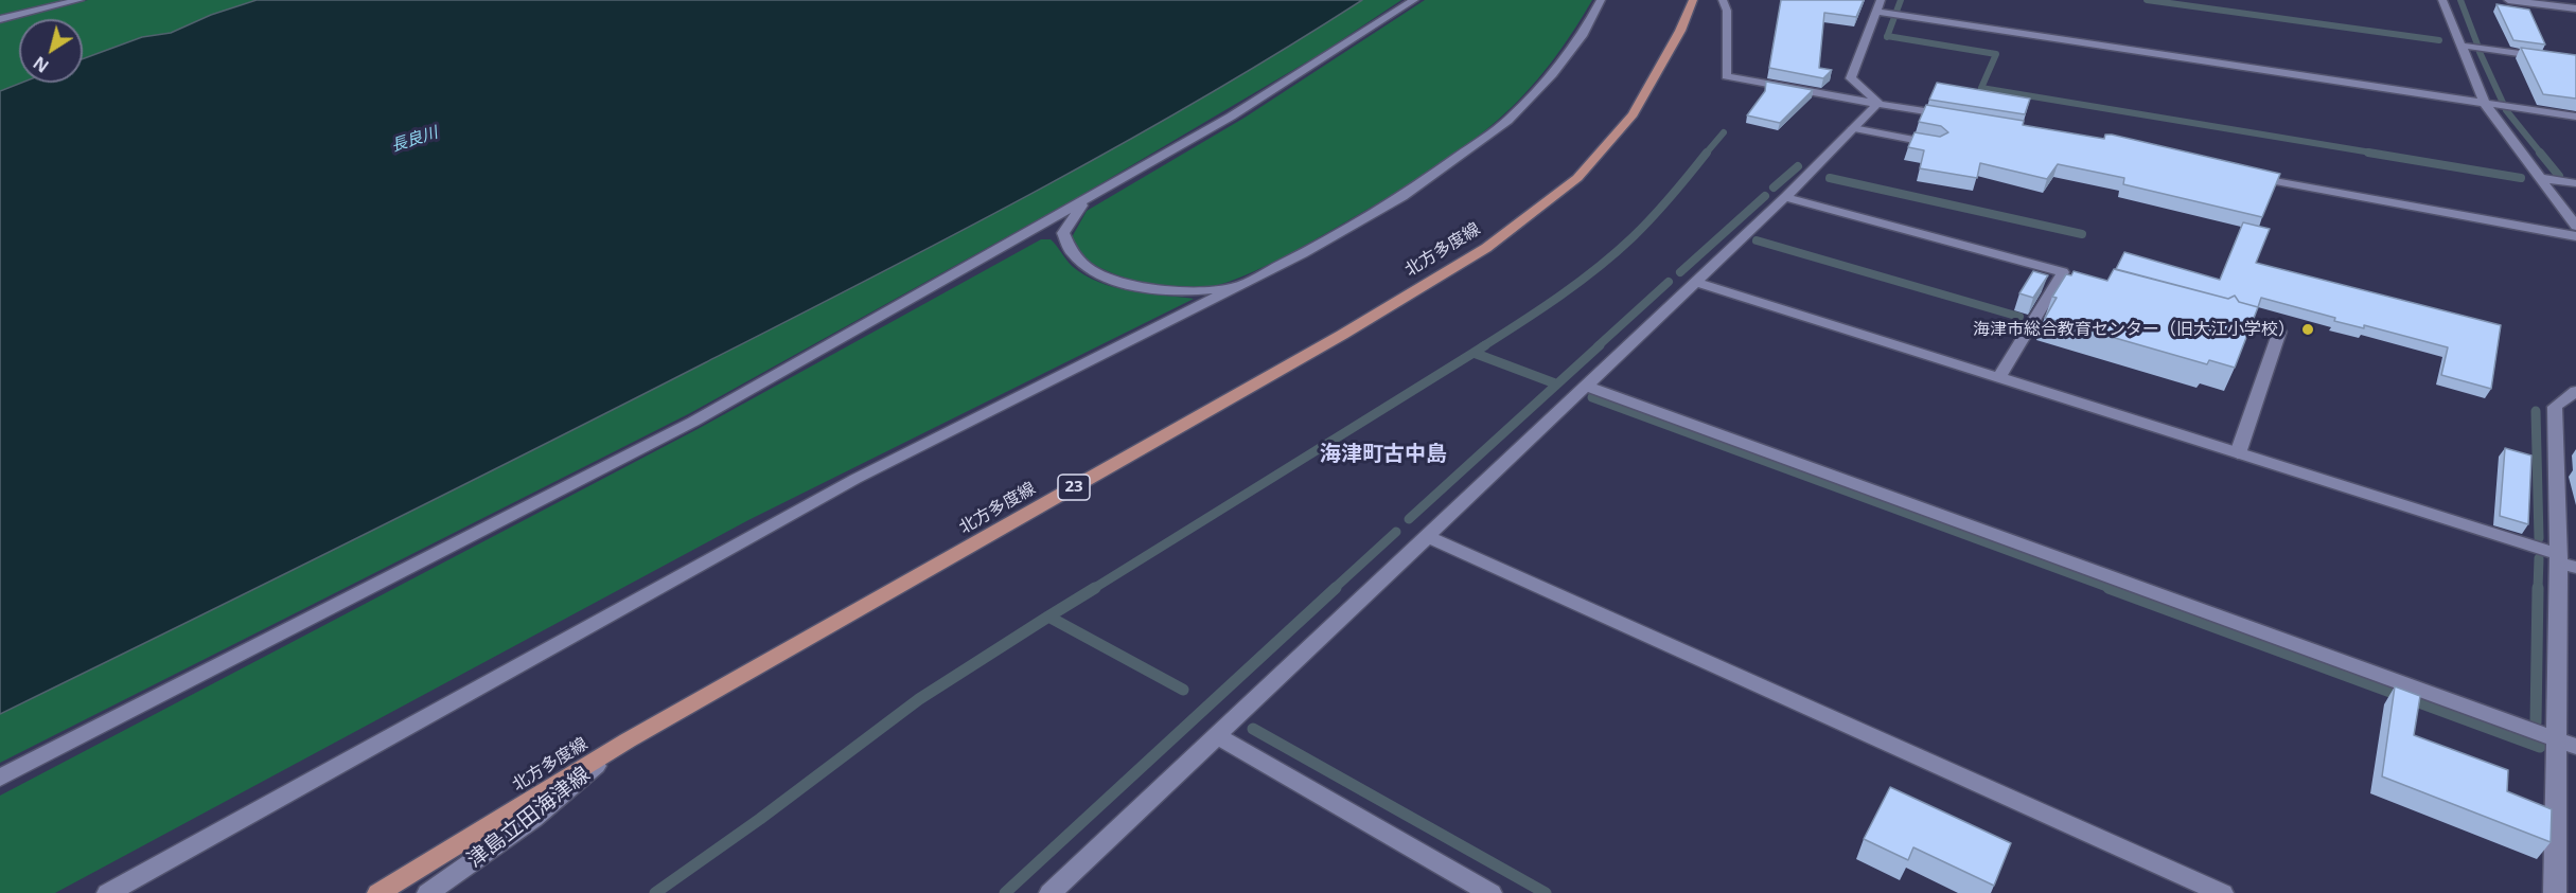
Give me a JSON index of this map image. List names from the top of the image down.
{
  "streets": {
    "main road": ["北方多度線", "23"],
    "street": ["津島立田海津線"]
  },
  "crossings": [
    ["北方多度線", "津島立田海津線"]
  ],
  "districts": ["海津町古中島"],
  "water": ["長良川"],
  "places": ["海津市総合教育センター（旧大江小学校）"],
  "north": "bottom left"
}
